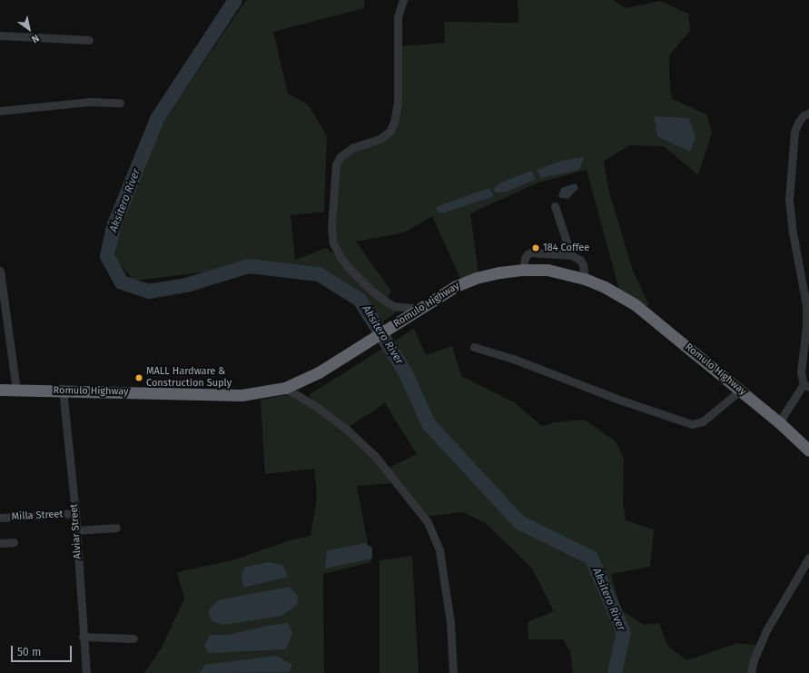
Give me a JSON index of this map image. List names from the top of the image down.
{
  "streets": {
    "highway": ["Romulo Highway"],
    "street": ["Milla Street", "Alviar Street"]
  },
  "crossings": [
    ["Romulo Highway", "Alviar Street"],
    ["Milla Street", "Alviar Street"]
  ],
  "water": ["Aksitero River"],
  "places": ["184 Coffee", "MALL Hardware & Construction Suply"],
  "scale_bar": "50 m",
  "north": "bottom right"
}
